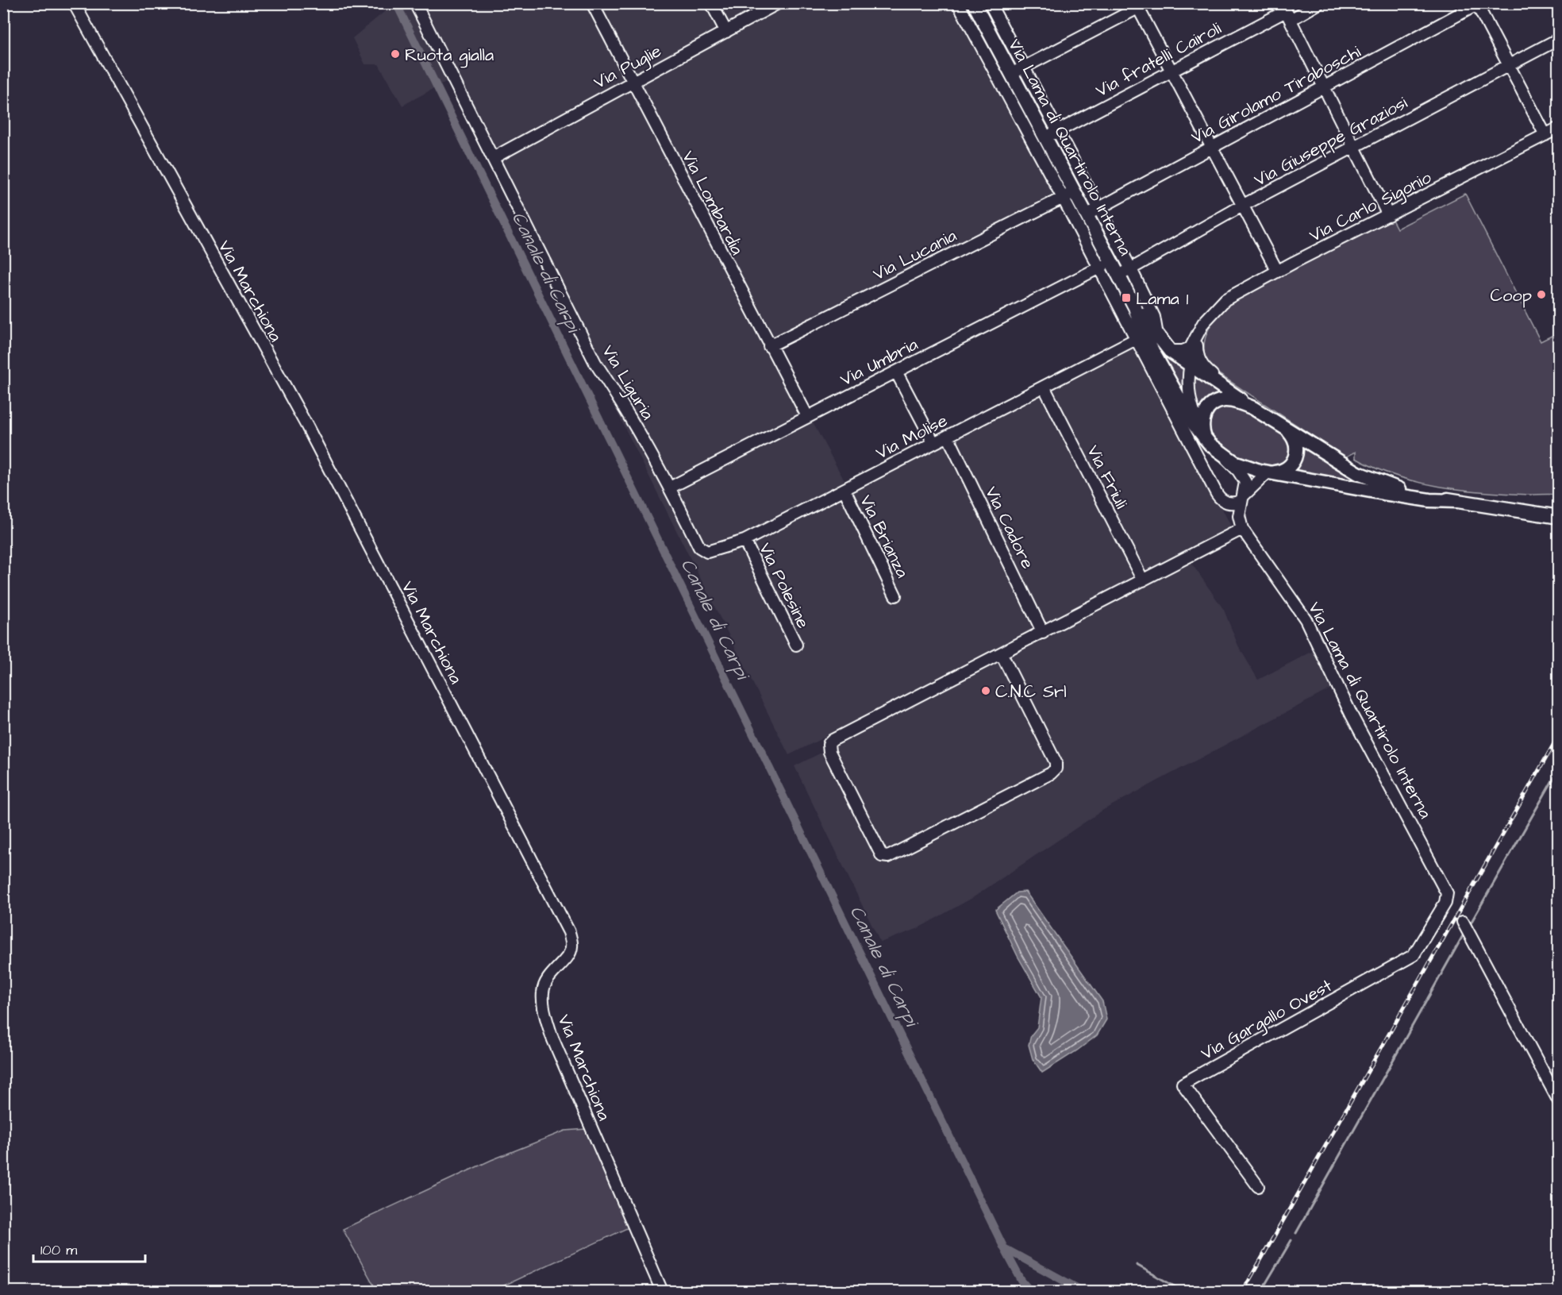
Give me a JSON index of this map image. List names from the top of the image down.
{
  "streets": {
    "main road": ["Via Lama di Quartirolo Interna"],
    "street": [
      "Via fratelli Cairoli",
      "Via Puglie",
      "Via Girolamo Tiraboschi",
      "Via Giuseppe Graziosi",
      "Via Lombardia",
      "Via Carlo Sigonio",
      "Via Lucania",
      "Via Marchiona",
      "Via Umbria",
      "Via Liguria",
      "Via Molise",
      "Via Friuli",
      "Via Cadore",
      "Via Brianza",
      "Via Polesine",
      "Via Gargallo Ovest"
    ]
  },
  "crossings": [
    ["Via fratelli Cairoli", "Via Lama di Quartirolo Interna"],
    ["Via Puglie", "Via Lombardia"],
    ["Via Puglie", "Via Liguria"],
    ["Via Girolamo Tiraboschi", "Via Lama di Quartirolo Interna"],
    ["Via Giuseppe Graziosi", "Via Lama di Quartirolo Interna"],
    ["Via Lama di Quartirolo Interna", "Via Lucania"],
    ["Via Lama di Quartirolo Interna", "Via Gargallo Ovest"],
    ["Via Lombardia", "Via Lucania"],
    ["Via Lombardia", "Via Umbria"],
    ["Via Umbria", "Via Liguria"],
    ["Via Liguria", "Via Molise"],
    ["Via Molise", "Via Friuli"],
    ["Via Molise", "Via Cadore"],
    ["Via Molise", "Via Brianza"],
    ["Via Molise", "Via Polesine"]
  ],
  "water": ["Canale di Carpi"],
  "places": {
    "other": ["Ruota gialla", "Coop", "C.N.C Srl"],
    "transit": ["Lama 1"]
  },
  "scale_bar": "100 m"
}
